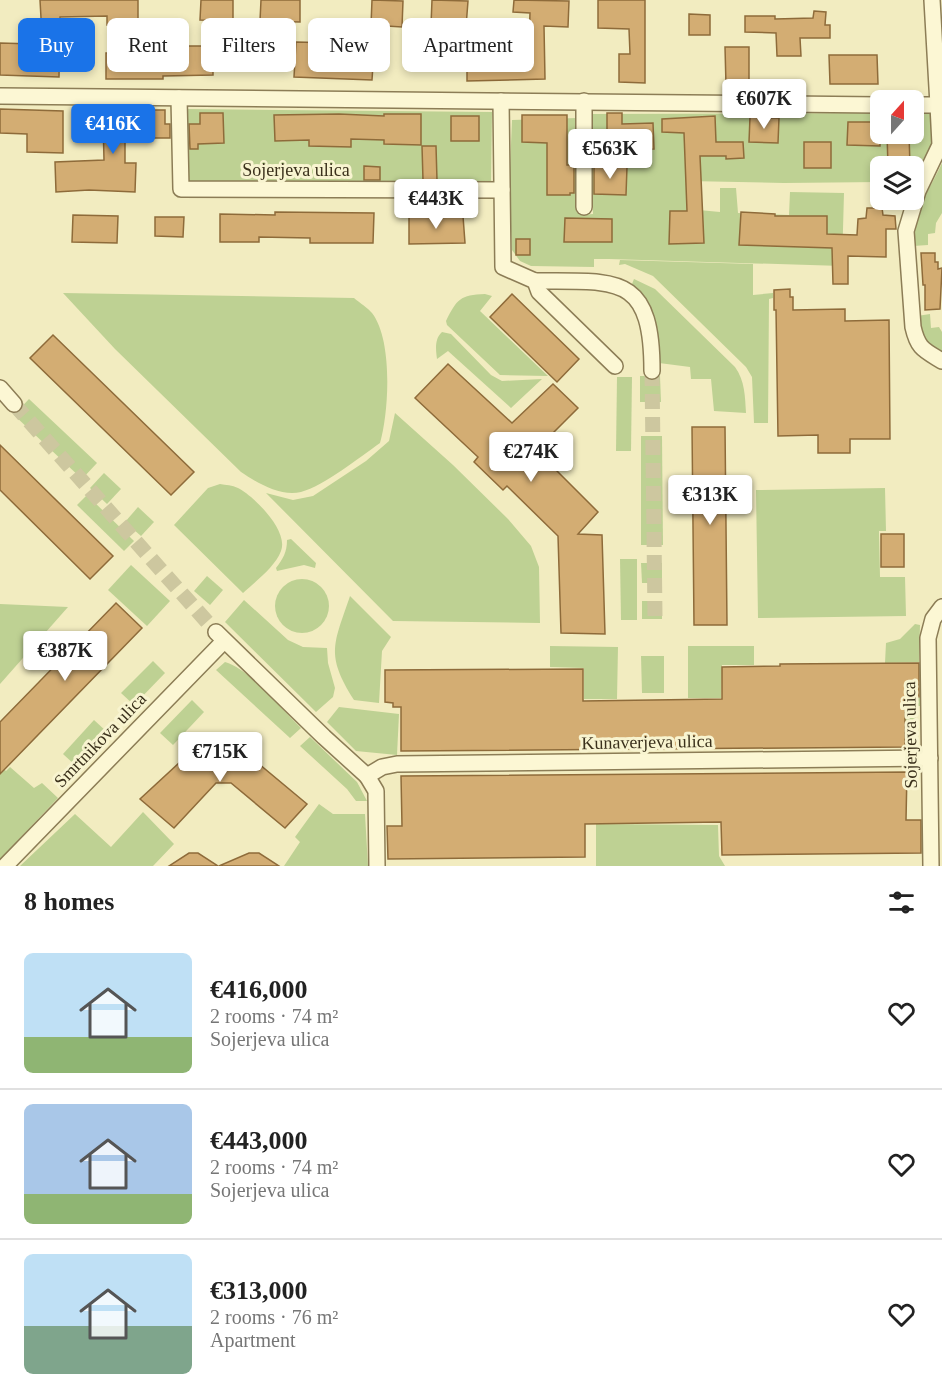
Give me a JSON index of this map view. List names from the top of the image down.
{
  "streets": {
    "street": ["Sojerjeva ulica", "Smrtnikova ulica", "Kunaverjeva ulica"]
  },
  "crossings": [
    ["Sojerjeva ulica", "Kunaverjeva ulica"],
    ["Smrtnikova ulica", "Kunaverjeva ulica"]
  ],
  "north": "top",
  "page": {
    "chip": [
      "Buy",
      "Rent",
      "Filters",
      "New",
      "Apartment"
    ],
    "price": [
      "€607K",
      "€416K",
      "€563K",
      "€443K",
      "€274K",
      "€313K",
      "€387K",
      "€715K"
    ],
    "heading": "8 homes",
    "list": [
      {
        "name": "€416,000",
        "note": "2 rooms · 74 m² · Sojerjeva ulica"
      },
      {
        "name": "€443,000",
        "note": "2 rooms · 74 m² · Sojerjeva ulica"
      },
      {
        "name": "€313,000",
        "note": "2 rooms · 76 m² · Apartment"
      }
    ]
  }
}
